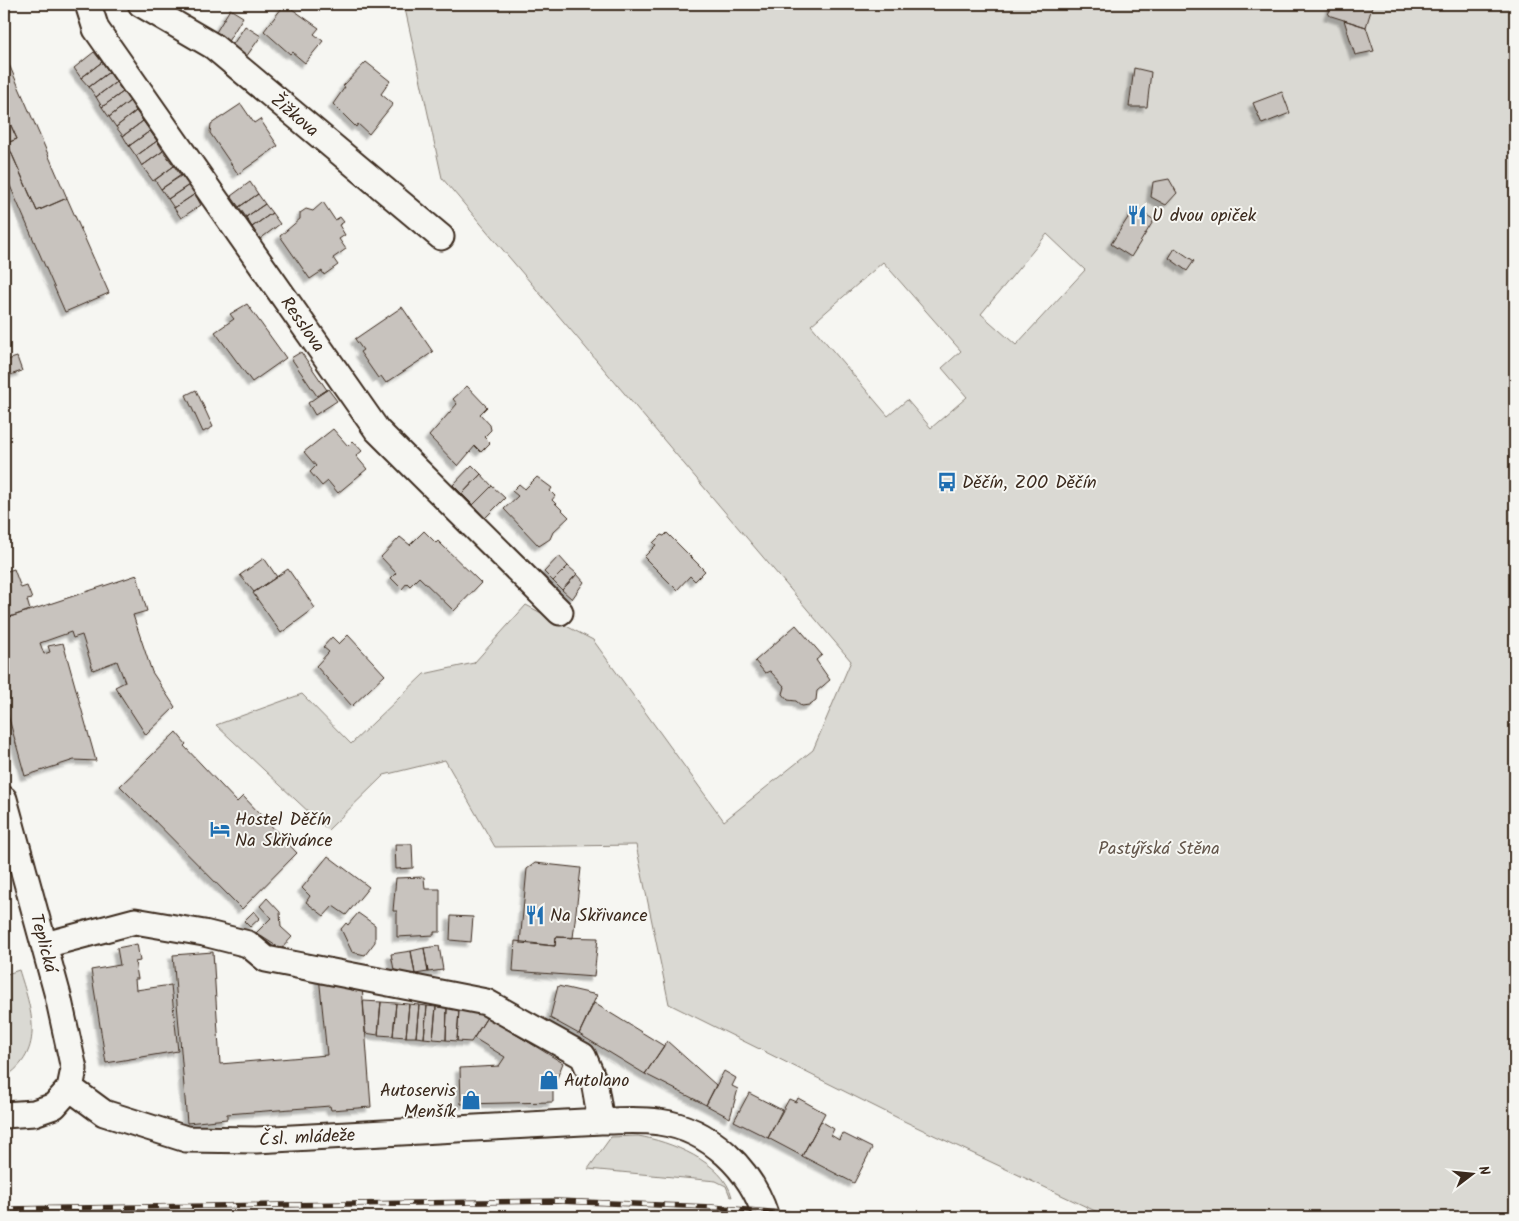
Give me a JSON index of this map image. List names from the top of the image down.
{
  "streets": {
    "street": [
      "Žižkova",
      "Resslova",
      "Teplická",
      "Čsl. mládeže"
    ]
  },
  "crossings": [
    ["Teplická", "Čsl. mládeže"]
  ],
  "parks": ["Pastýřská Stěna"],
  "places": {
    "restaurant": ["U dvou opiček", "Na Skřivance"],
    "bus stop": ["Děčín, ZOO Děčín"],
    "hotel": ["Hostel Děčín Na Skřivánce"],
    "shop": ["Autolano", "Autoservis Menšík"]
  },
  "north": "right"
}
